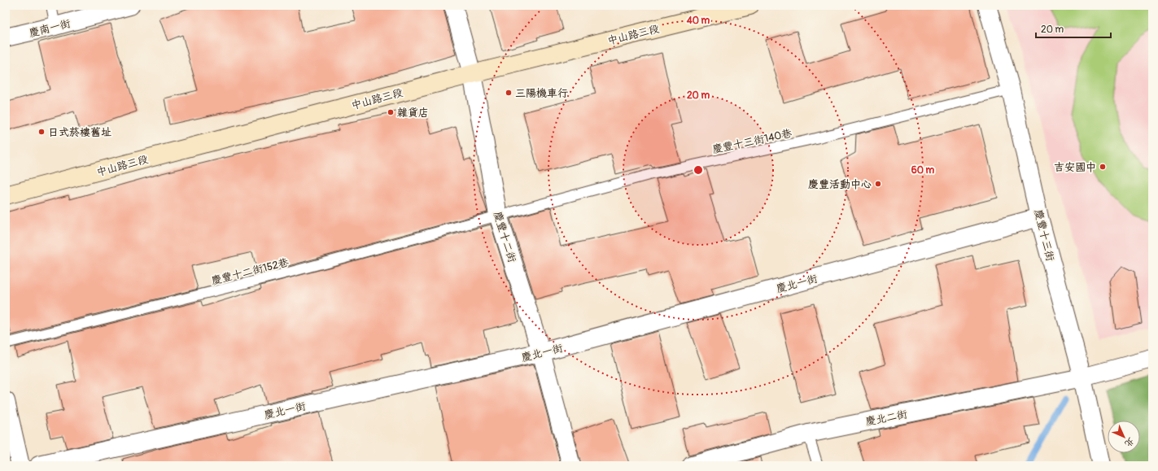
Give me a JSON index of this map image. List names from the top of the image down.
{
  "streets": {
    "street": [
      "慶南一街",
      "中山路三段",
      "慶豐十三街",
      "慶豐十二街",
      "慶北一街",
      "慶北二街"
    ],
    "lane": ["慶豐十三街140巷", "慶豐十二街152巷"]
  },
  "crossings": [
    ["中山路三段", "慶豐十二街"],
    ["慶豐十三街140巷", "慶豐十三街"],
    ["慶豐十三街140巷", "慶豐十二街"],
    ["慶豐十三街140巷", "慶豐十二街152巷"],
    ["慶豐十三街", "慶北一街"],
    ["慶豐十三街", "慶北二街"],
    ["慶豐十二街", "慶豐十二街152巷"],
    ["慶豐十二街", "慶北一街"]
  ],
  "places": [
    "三陽機車行",
    "雜貨店",
    "日式菸樓舊址",
    "吉安國中",
    "慶豐活動中心"
  ],
  "scale_bar": "20 m",
  "north": "bottom right",
  "rings": ["40 m", "20 m", "60 m"]
}
